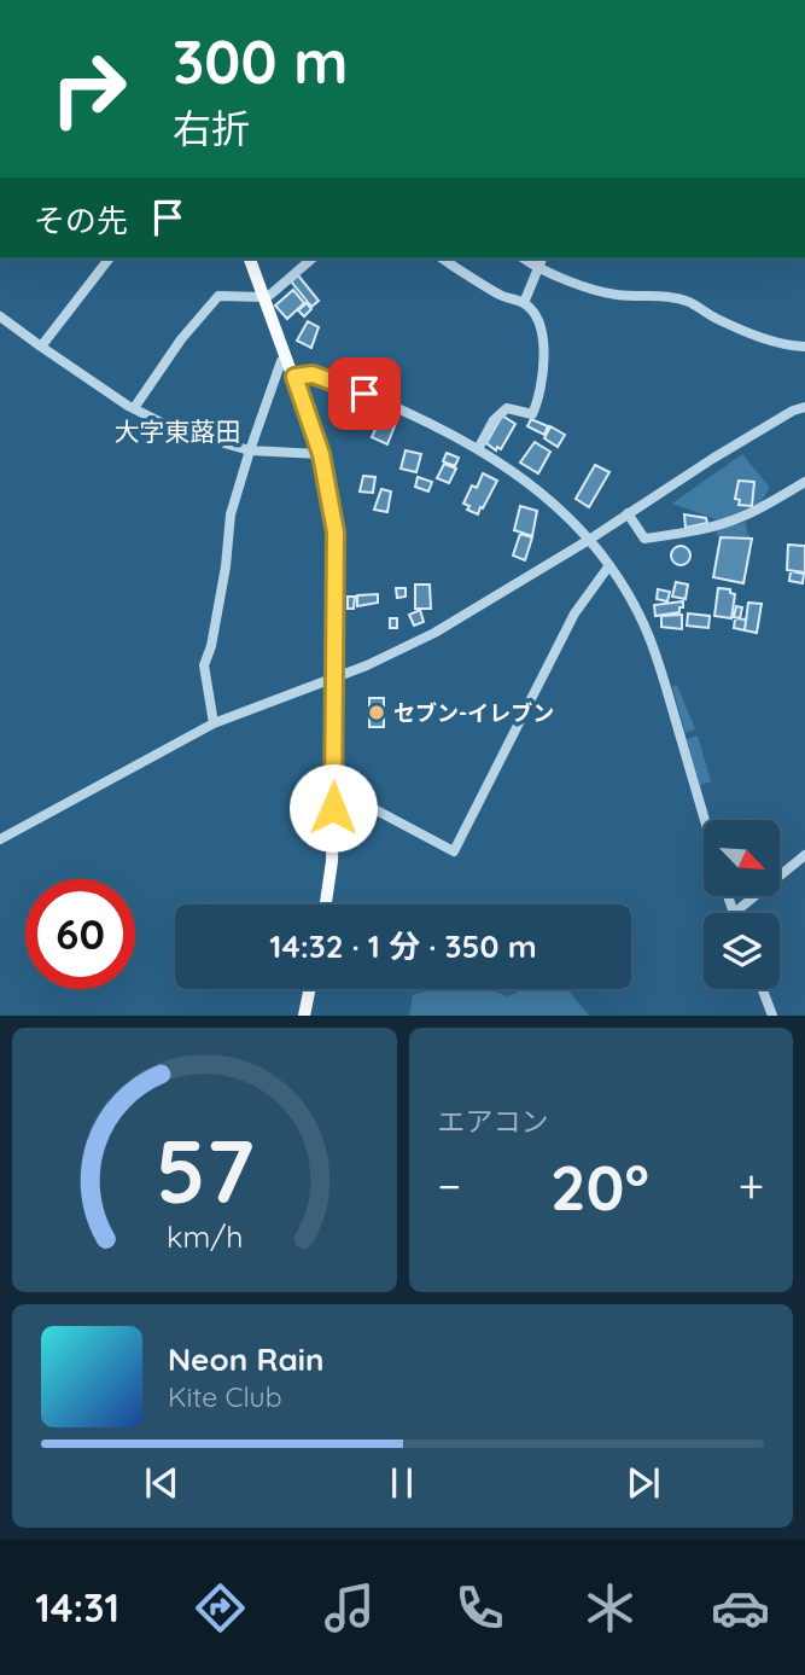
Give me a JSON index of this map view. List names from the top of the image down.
{
  "districts": ["大字東蕗田"],
  "places": ["セブン-イレブン"],
  "north": "bottom right",
  "page": {
    "turn": ["300 m", "右折"],
    "then": "その先",
    "limit": "60",
    "trip": "14:32 · 1 分 · 350 m",
    "tile": "エアコン",
    "heat": ["−", "20°", "+"],
    "song": ["Neon Rain", "Kite Club"],
    "tabs": "14:31",
    "gauge": ["57", "km/h"]
  }
}
